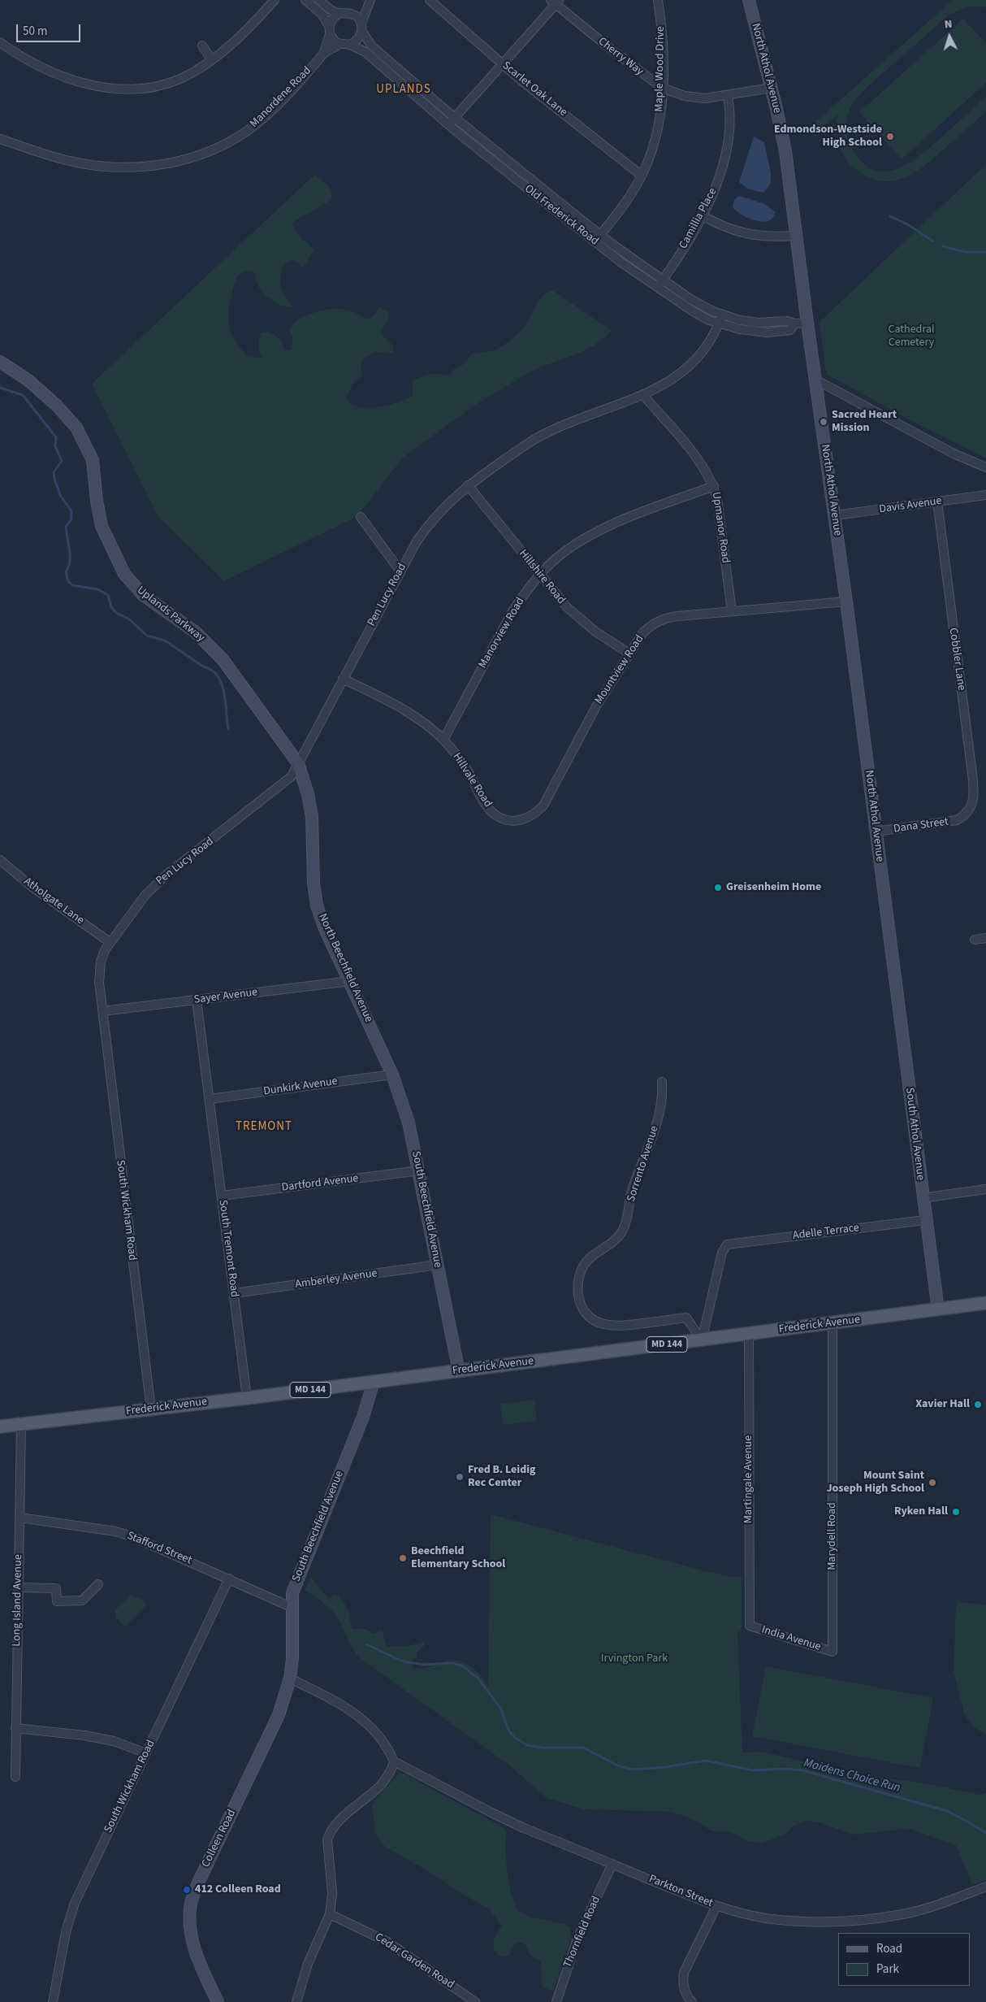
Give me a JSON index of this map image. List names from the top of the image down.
{
  "streets": {
    "main road": ["Frederick Avenue", "MD 144"],
    "street": [
      "Cherry Way",
      "North Athol Avenue",
      "Maple Wood Drive",
      "Scarlet Oak Lane",
      "Manordene Road",
      "Old Frederick Road",
      "Camillia Place",
      "Davis Avenue",
      "Upmanor Road",
      "Hillshire Road",
      "Pen Lucy Road",
      "Uplands Parkway",
      "Manorview Road",
      "Cobbler Lane",
      "Mountview Road",
      "Hillvale Road",
      "Dana Street",
      "Atholgate Lane",
      "North Beechfield Avenue",
      "Sayer Avenue",
      "Dunkirk Avenue",
      "South Athol Avenue",
      "Sorrento Avenue",
      "Dartford Avenue",
      "South Beechfield Avenue",
      "South Wickham Road",
      "Adelle Terrace",
      "South Tremont Road",
      "Amberley Avenue",
      "Martingale Avenue",
      "Marydell Road",
      "Stafford Street",
      "Long Island Avenue",
      "India Avenue",
      "Colleen Road",
      "Parkton Street",
      "Thornfield Road",
      "Cedar Garden Road"
    ]
  },
  "crossings": [
    ["Cherry Way", "North Athol Avenue"],
    ["Cherry Way", "Maple Wood Drive"],
    ["Cherry Way", "Camillia Place"],
    ["North Athol Avenue", "Old Frederick Road"],
    ["North Athol Avenue", "Davis Avenue"],
    ["North Athol Avenue", "Mountview Road"],
    ["North Athol Avenue", "Dana Street"],
    ["North Athol Avenue", "South Athol Avenue"],
    ["Maple Wood Drive", "Scarlet Oak Lane"],
    ["Maple Wood Drive", "Old Frederick Road"],
    ["Manordene Road", "Old Frederick Road"],
    ["Old Frederick Road", "Camillia Place"],
    ["Old Frederick Road", "Pen Lucy Road"],
    ["Davis Avenue", "Cobbler Lane"],
    ["Upmanor Road", "Pen Lucy Road"],
    ["Upmanor Road", "Manorview Road"],
    ["Upmanor Road", "Mountview Road"],
    ["Hillshire Road", "Pen Lucy Road"],
    ["Hillshire Road", "Manorview Road"],
    ["Hillshire Road", "Mountview Road"],
    ["Pen Lucy Road", "Uplands Parkway"],
    ["Pen Lucy Road", "Hillvale Road"],
    ["Pen Lucy Road", "Atholgate Lane"],
    ["Pen Lucy Road", "North Beechfield Avenue"],
    ["Pen Lucy Road", "Sayer Avenue"],
    ["Pen Lucy Road", "South Wickham Road"],
    ["Uplands Parkway", "North Beechfield Avenue"],
    ["Manorview Road", "Hillvale Road"],
    ["Cobbler Lane", "Dana Street"],
    ["Mountview Road", "Hillvale Road"],
    ["North Beechfield Avenue", "Sayer Avenue"],
    ["North Beechfield Avenue", "Dunkirk Avenue"],
    ["North Beechfield Avenue", "South Beechfield Avenue"],
    ["Sayer Avenue", "South Wickham Road"],
    ["Sayer Avenue", "South Tremont Road"],
    ["Dunkirk Avenue", "South Beechfield Avenue"],
    ["Dunkirk Avenue", "South Tremont Road"],
    ["South Athol Avenue", "Adelle Terrace"],
    ["South Athol Avenue", "Frederick Avenue"],
    ["Sorrento Avenue", "Adelle Terrace"],
    ["Sorrento Avenue", "Frederick Avenue"],
    ["Dartford Avenue", "South Beechfield Avenue"],
    ["Dartford Avenue", "South Tremont Road"],
    ["South Beechfield Avenue", "Amberley Avenue"],
    ["South Beechfield Avenue", "Frederick Avenue"],
    ["South Beechfield Avenue", "Stafford Street"],
    ["South Beechfield Avenue", "Colleen Road"],
    ["South Wickham Road", "Frederick Avenue"],
    ["South Wickham Road", "Stafford Street"],
    ["Adelle Terrace", "Frederick Avenue"],
    ["South Tremont Road", "Amberley Avenue"],
    ["South Tremont Road", "Frederick Avenue"],
    ["Frederick Avenue", "Martingale Avenue"],
    ["Frederick Avenue", "Marydell Road"],
    ["Frederick Avenue", "Long Island Avenue"],
    ["Martingale Avenue", "India Avenue"],
    ["Marydell Road", "India Avenue"],
    ["Stafford Street", "Long Island Avenue"],
    ["Parkton Street", "Thornfield Road"]
  ],
  "districts": ["UPLANDS", "TREMONT"],
  "water": ["Maidens Choice Run"],
  "parks": ["Cathedral Cemetery", "Irvington Park"],
  "places": [
    "Edmondson-Westside High School",
    "Sacred Heart Mission",
    "Greisenheim Home",
    "Xavier Hall",
    "Fred B. Leidig Rec Center",
    "Mount Saint Joseph High School",
    "Ryken Hall",
    "Beechfield Elementary School",
    "412 Colleen Road"
  ],
  "legend": ["Road", "Park"],
  "scale_bar": "50 m",
  "north": "top"
}
